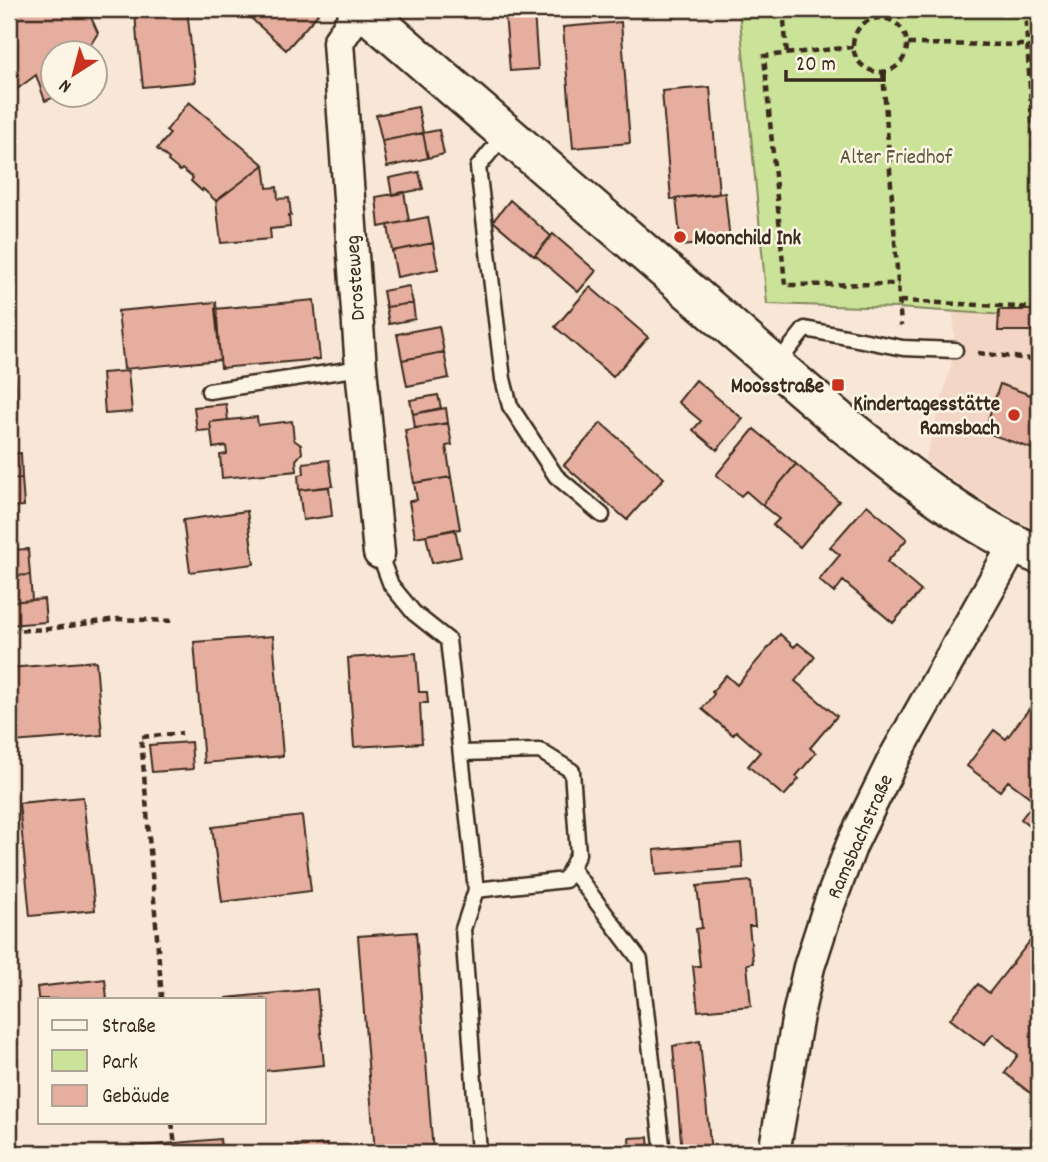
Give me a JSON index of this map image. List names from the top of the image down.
{
  "streets": {
    "street": ["Drosteweg", "Ramsbachstraße"]
  },
  "parks": ["Alter Friedhof"],
  "places": {
    "other": ["Moonchild Ink", "Kindertagesstätte Ramsbach"],
    "transit": ["Moosstraße"]
  },
  "legend": ["Straße", "Park", "Gebäude"],
  "scale_bar": "20 m",
  "north": "bottom left"
}
